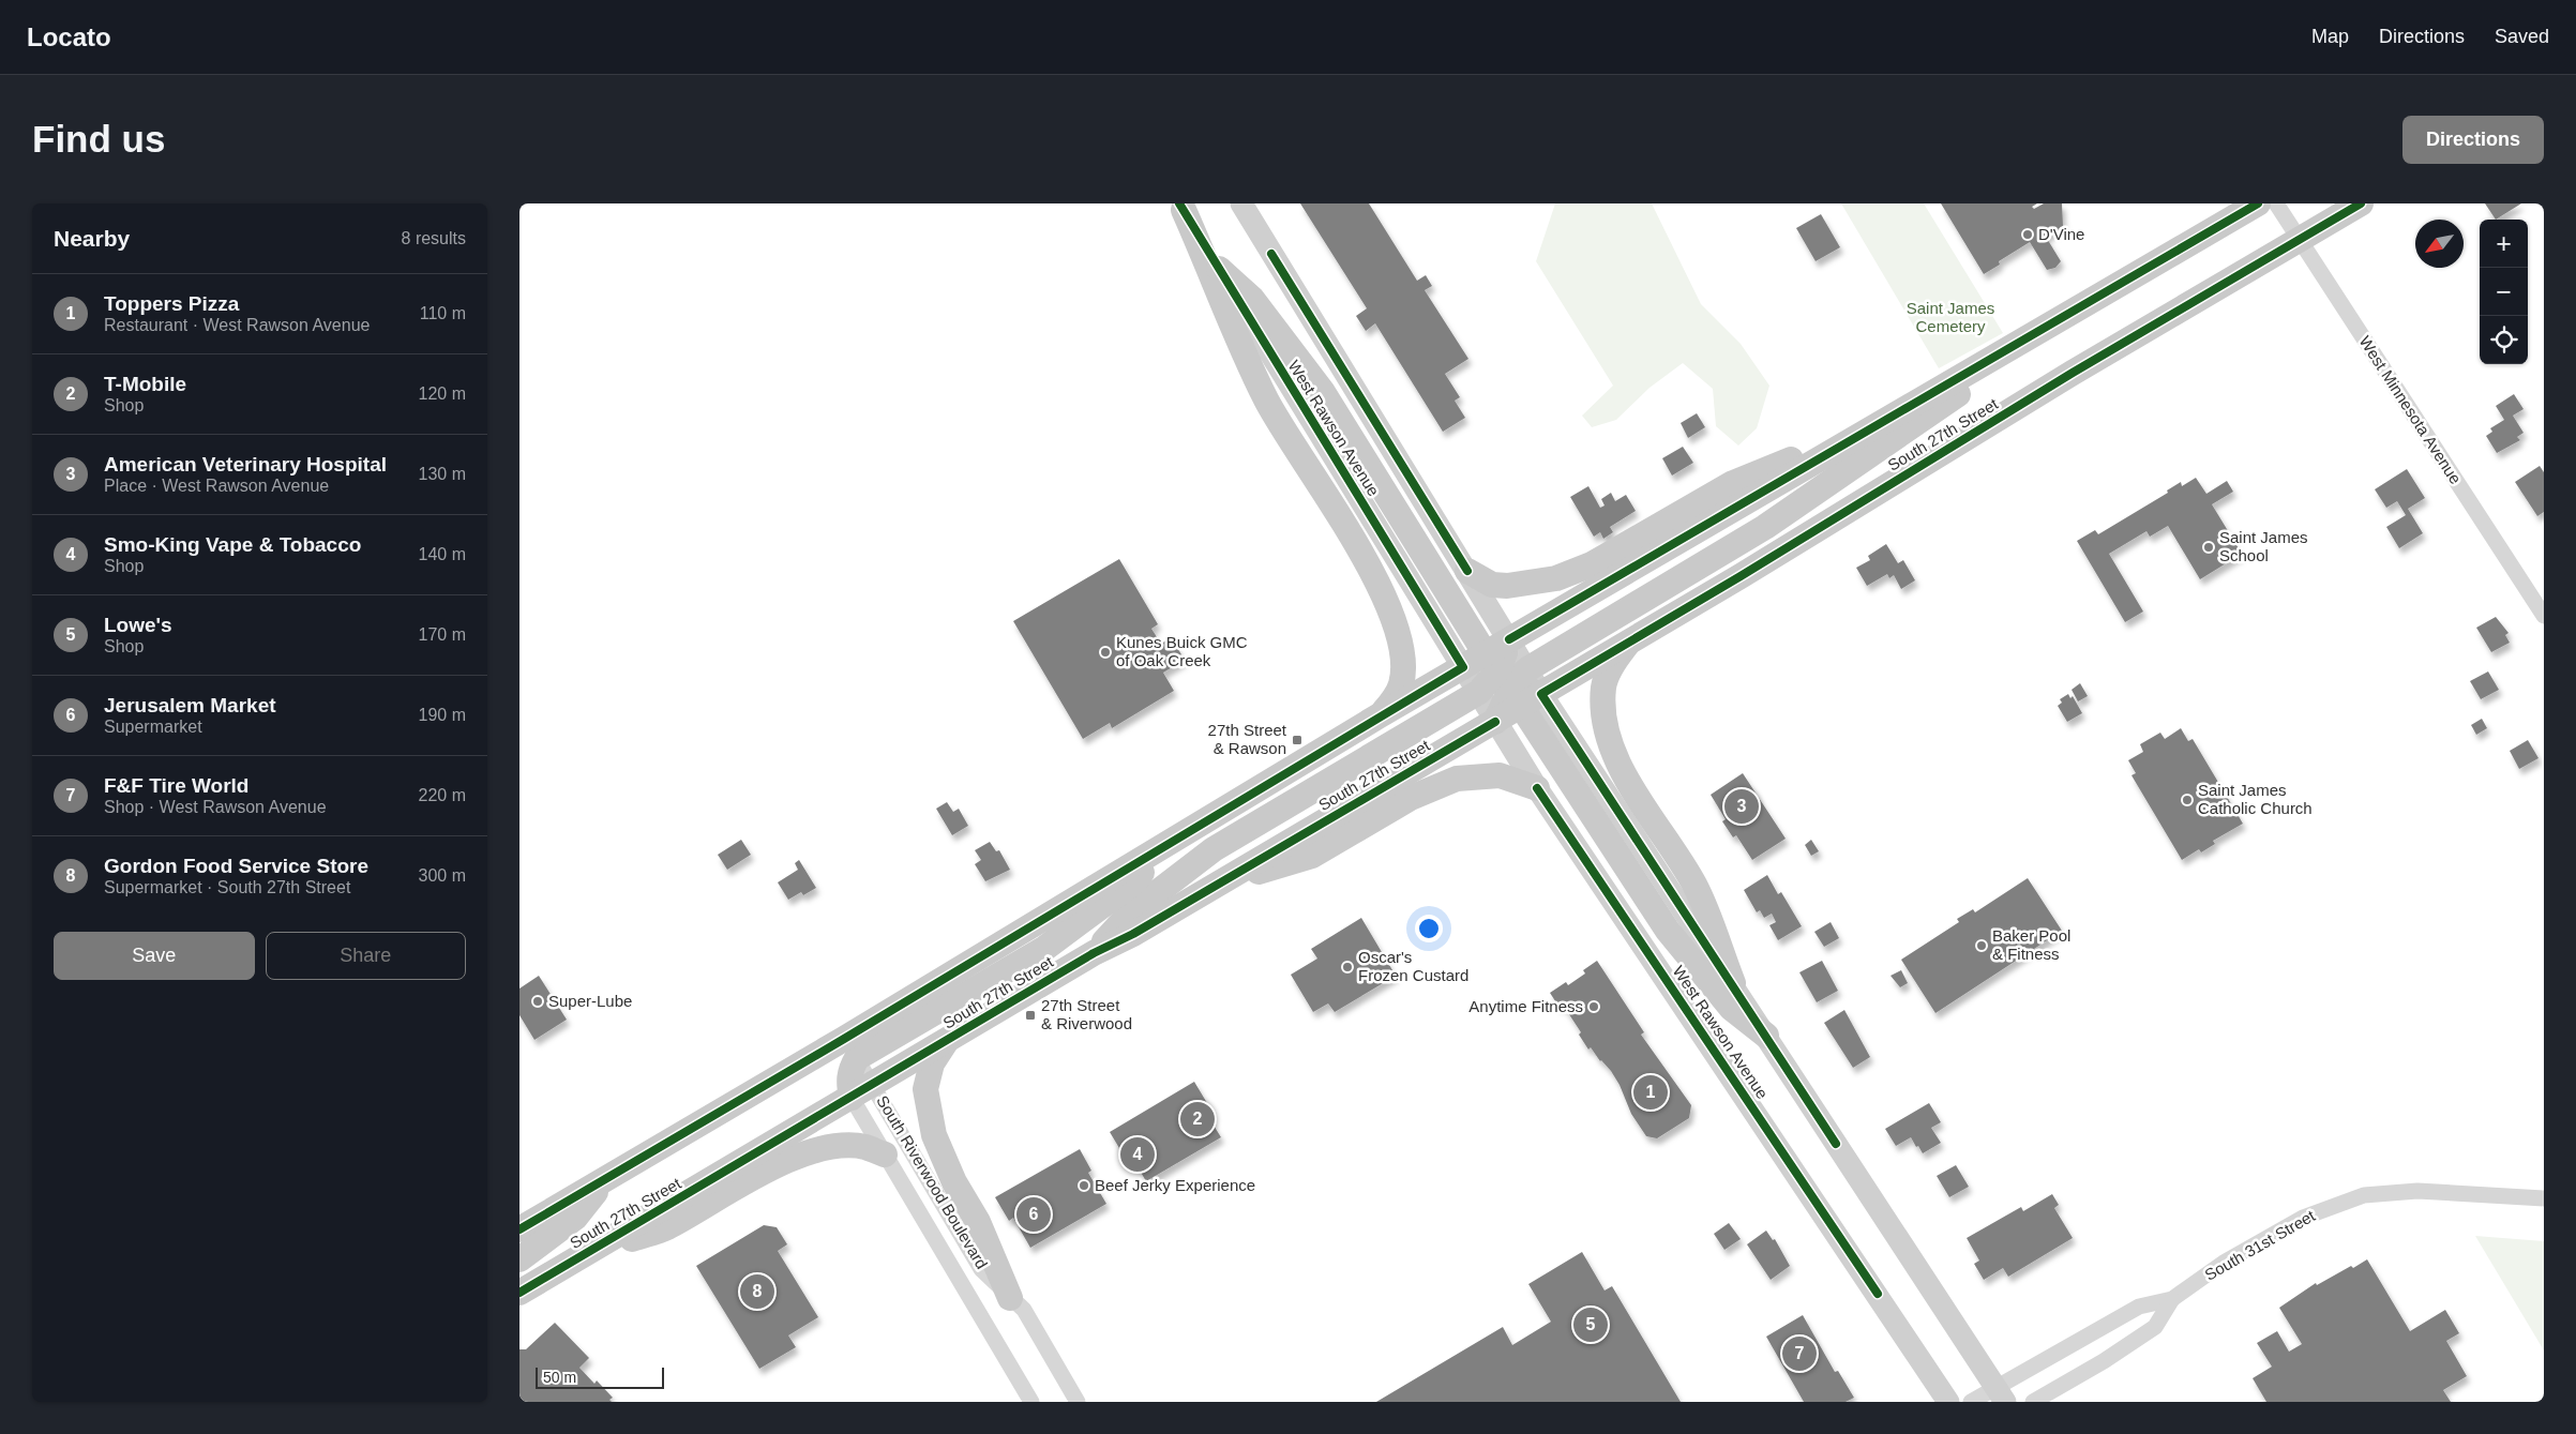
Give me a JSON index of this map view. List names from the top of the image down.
{
  "streets": {
    "main road": ["West Rawson Avenue", "South 27th Street"],
    "street": ["West Minnesota Avenue", "South Riverwood Boulevard", "South 31st Street"]
  },
  "crossings": [
    ["West Minnesota Avenue", "South 27th Street"],
    ["West Rawson Avenue", "South 27th Street"],
    ["West Rawson Avenue", "South 31st Street"],
    ["South 27th Street", "South Riverwood Boulevard"]
  ],
  "parks": ["Saint James Cemetery"],
  "places": {
    "other": [
      "D'Vine",
      "Saint James School",
      "Kunes Buick GMC of Oak Creek",
      "Saint James Catholic Church",
      "Baker Pool & Fitness",
      "Oscar's Frozen Custard",
      "Super-Lube",
      "Anytime Fitness",
      "Beef Jerky Experience"
    ],
    "transit": ["27th Street & Rawson", "27th Street & Riverwood"]
  },
  "scale_bar": "50 m",
  "north": "bottom left",
  "page": {
    "header": "Locato",
    "nav": ["Map", "Directions", "Saved"],
    "buttons": [
      "Directions",
      ["Save", "Share"]
    ],
    "title": "Find us",
    "heading": ["Nearby", "8 results"],
    "map_buttons": ["+", "−"],
    "list": [
      {
        "mark": "1",
        "name": "Toppers Pizza",
        "note": "Restaurant · West Rawson Avenue",
        "value": "110 m"
      },
      {
        "mark": "2",
        "name": "T-Mobile",
        "note": "Shop",
        "value": "120 m"
      },
      {
        "mark": "3",
        "name": "American Veterinary Hospital",
        "note": "Place · West Rawson Avenue",
        "value": "130 m"
      },
      {
        "mark": "4",
        "name": "Smo-King Vape & Tobacco",
        "note": "Shop",
        "value": "140 m"
      },
      {
        "mark": "5",
        "name": "Lowe's",
        "note": "Shop",
        "value": "170 m"
      },
      {
        "mark": "6",
        "name": "Jerusalem Market",
        "note": "Supermarket",
        "value": "190 m"
      },
      {
        "mark": "7",
        "name": "F&F Tire World",
        "note": "Shop · West Rawson Avenue",
        "value": "220 m"
      },
      {
        "mark": "8",
        "name": "Gordon Food Service Store",
        "note": "Supermarket · South 27th Street",
        "value": "300 m"
      }
    ],
    "pins": [
      "3",
      "1",
      "2",
      "4",
      "6",
      "8",
      "5",
      "7"
    ],
    "scale": "50 m"
  }
}
